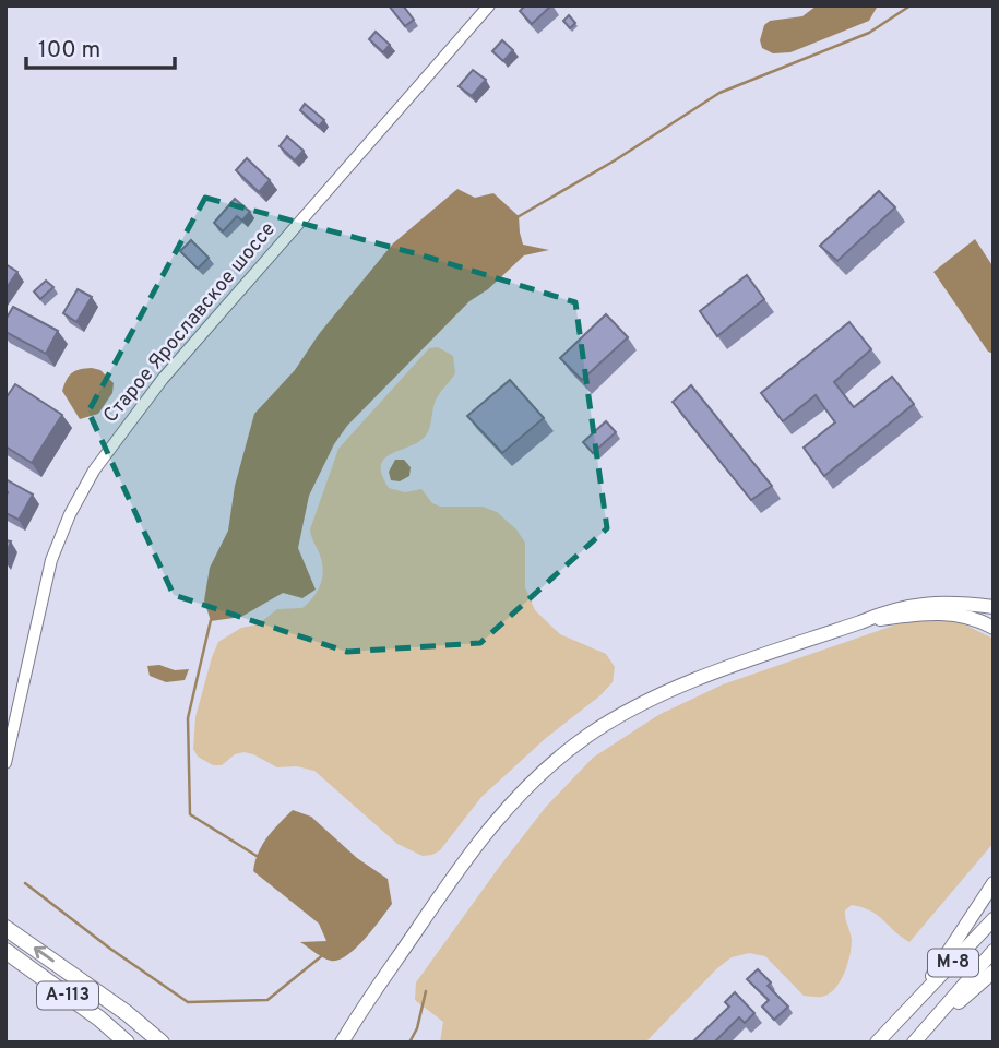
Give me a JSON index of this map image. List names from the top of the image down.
{
  "streets": {
    "highway": ["М-8", "А-113"],
    "main road": ["Старое Ярославское шоссе"]
  },
  "scale_bar": "100 m"
}
